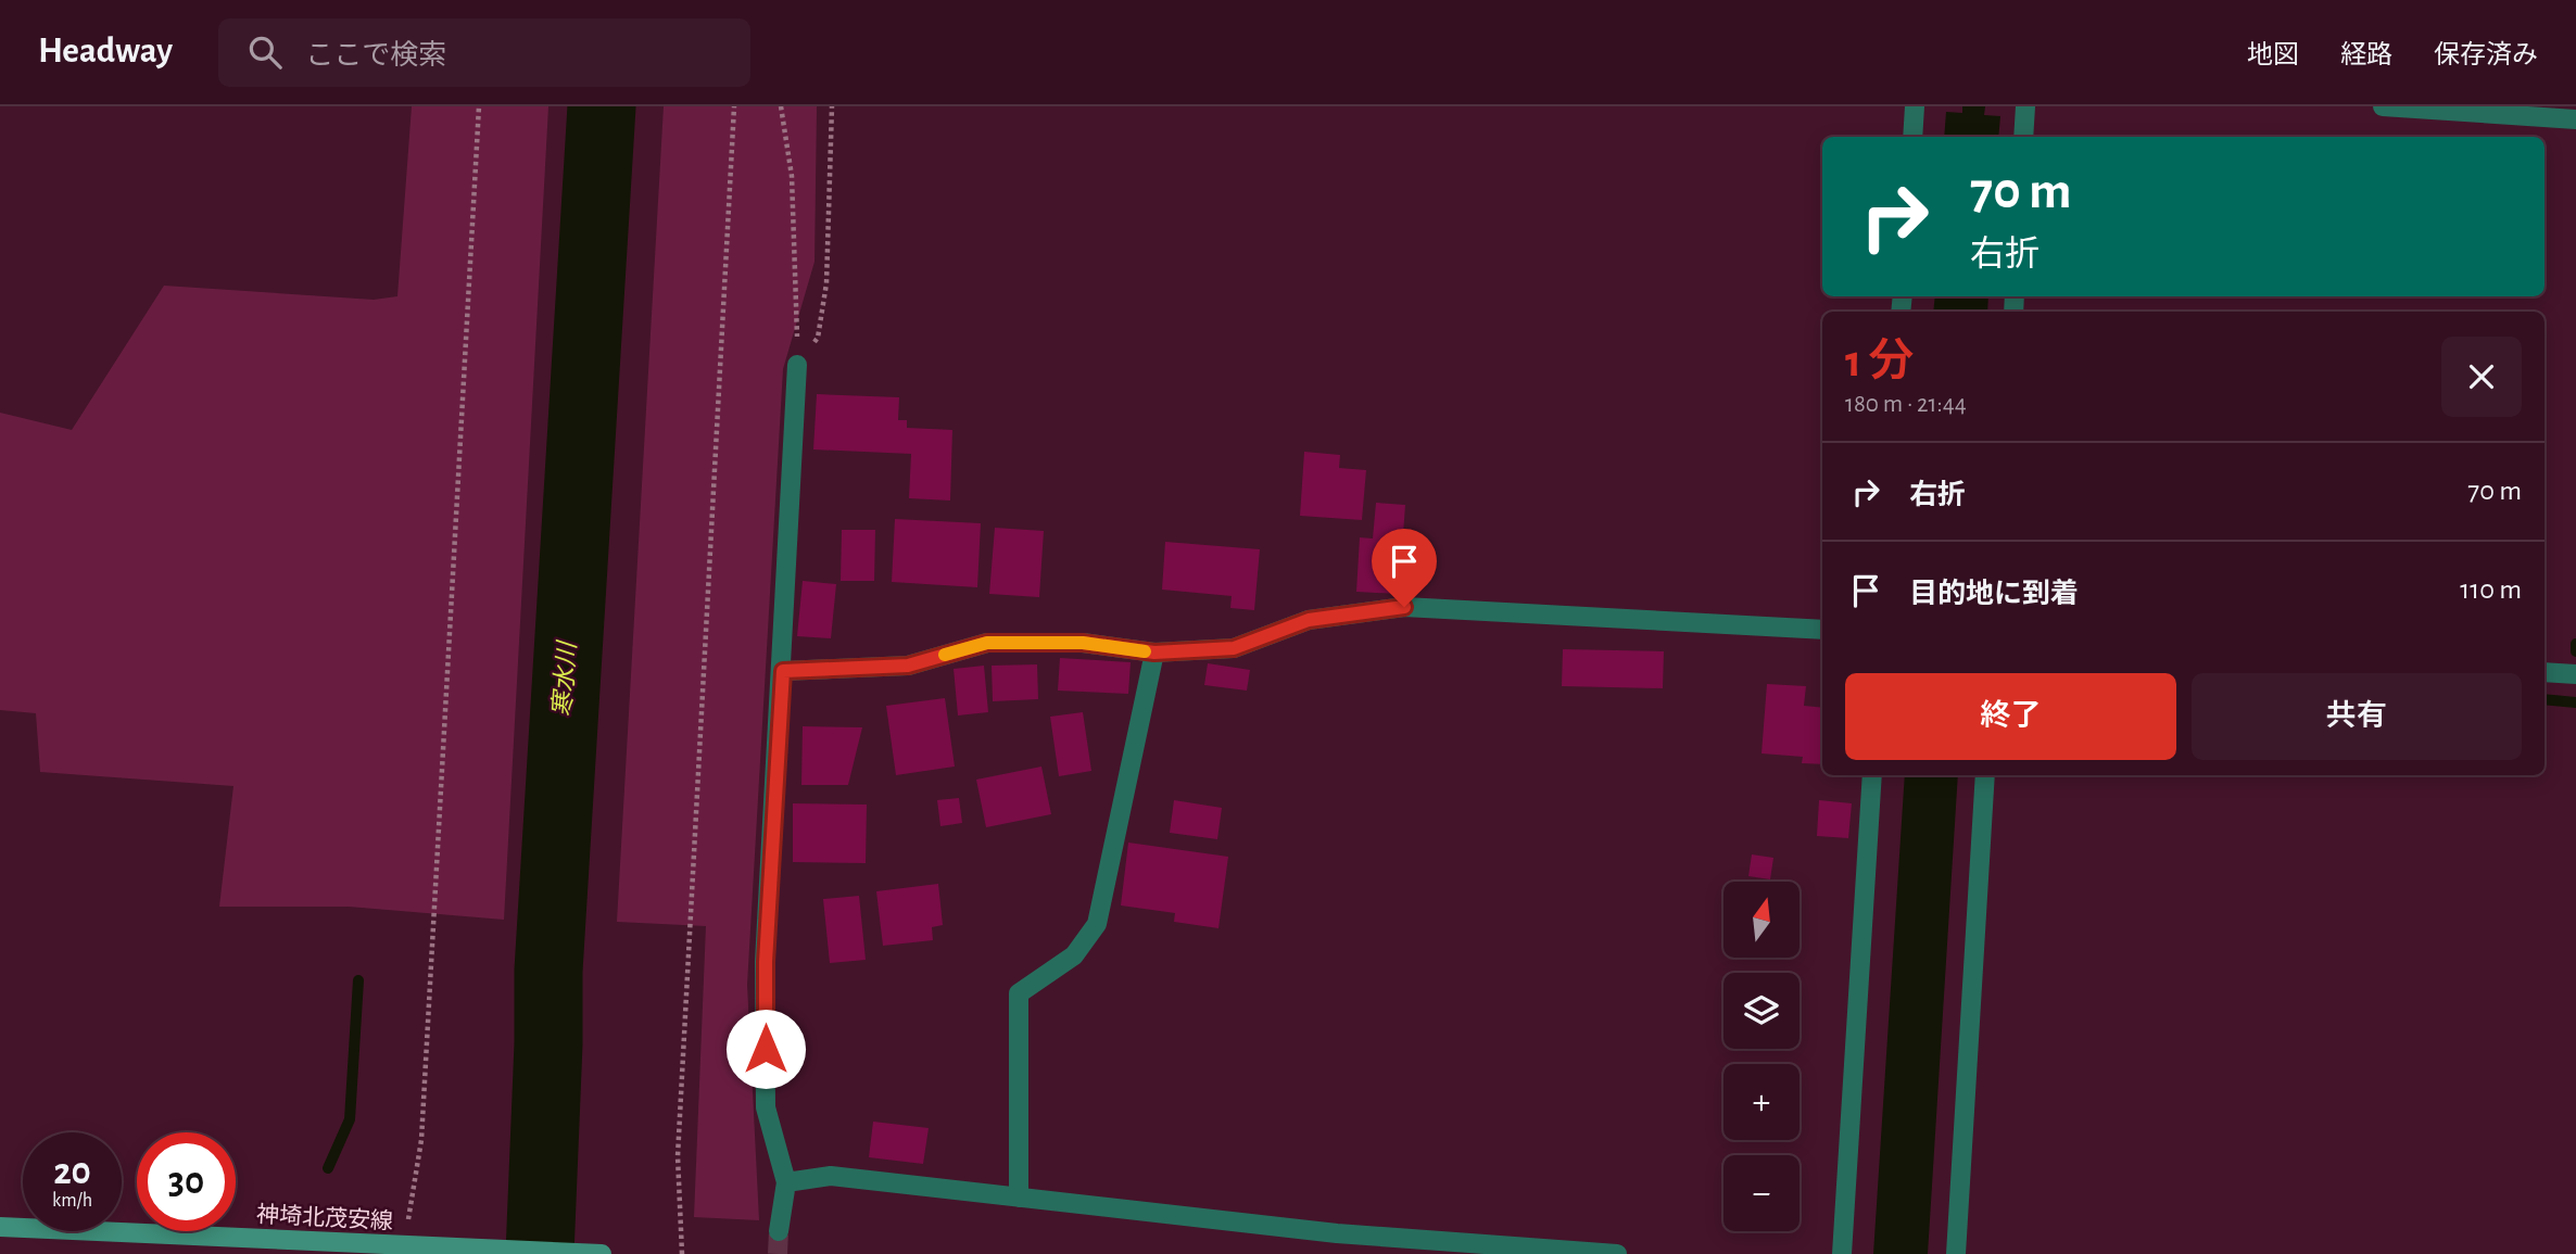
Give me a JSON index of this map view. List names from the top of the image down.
{
  "streets": {
    "main road": ["神埼北茂安線"]
  },
  "water": ["寒水川"],
  "north": "top",
  "page": {
    "header": "Headway",
    "search": "ここで検索",
    "nav": ["地図", "経路", "保存済み"],
    "turn": ["70 m", "右折"],
    "heading": ["1 分", "180 m · 21:44"],
    "list": [
      {
        "name": "右折",
        "value": "70 m"
      },
      {
        "name": "目的地に到着",
        "value": "110 m"
      }
    ],
    "buttons": ["終了", "共有"],
    "map_buttons": ["+", "−"],
    "speed": "20 km/h",
    "limit": "30"
  }
}
